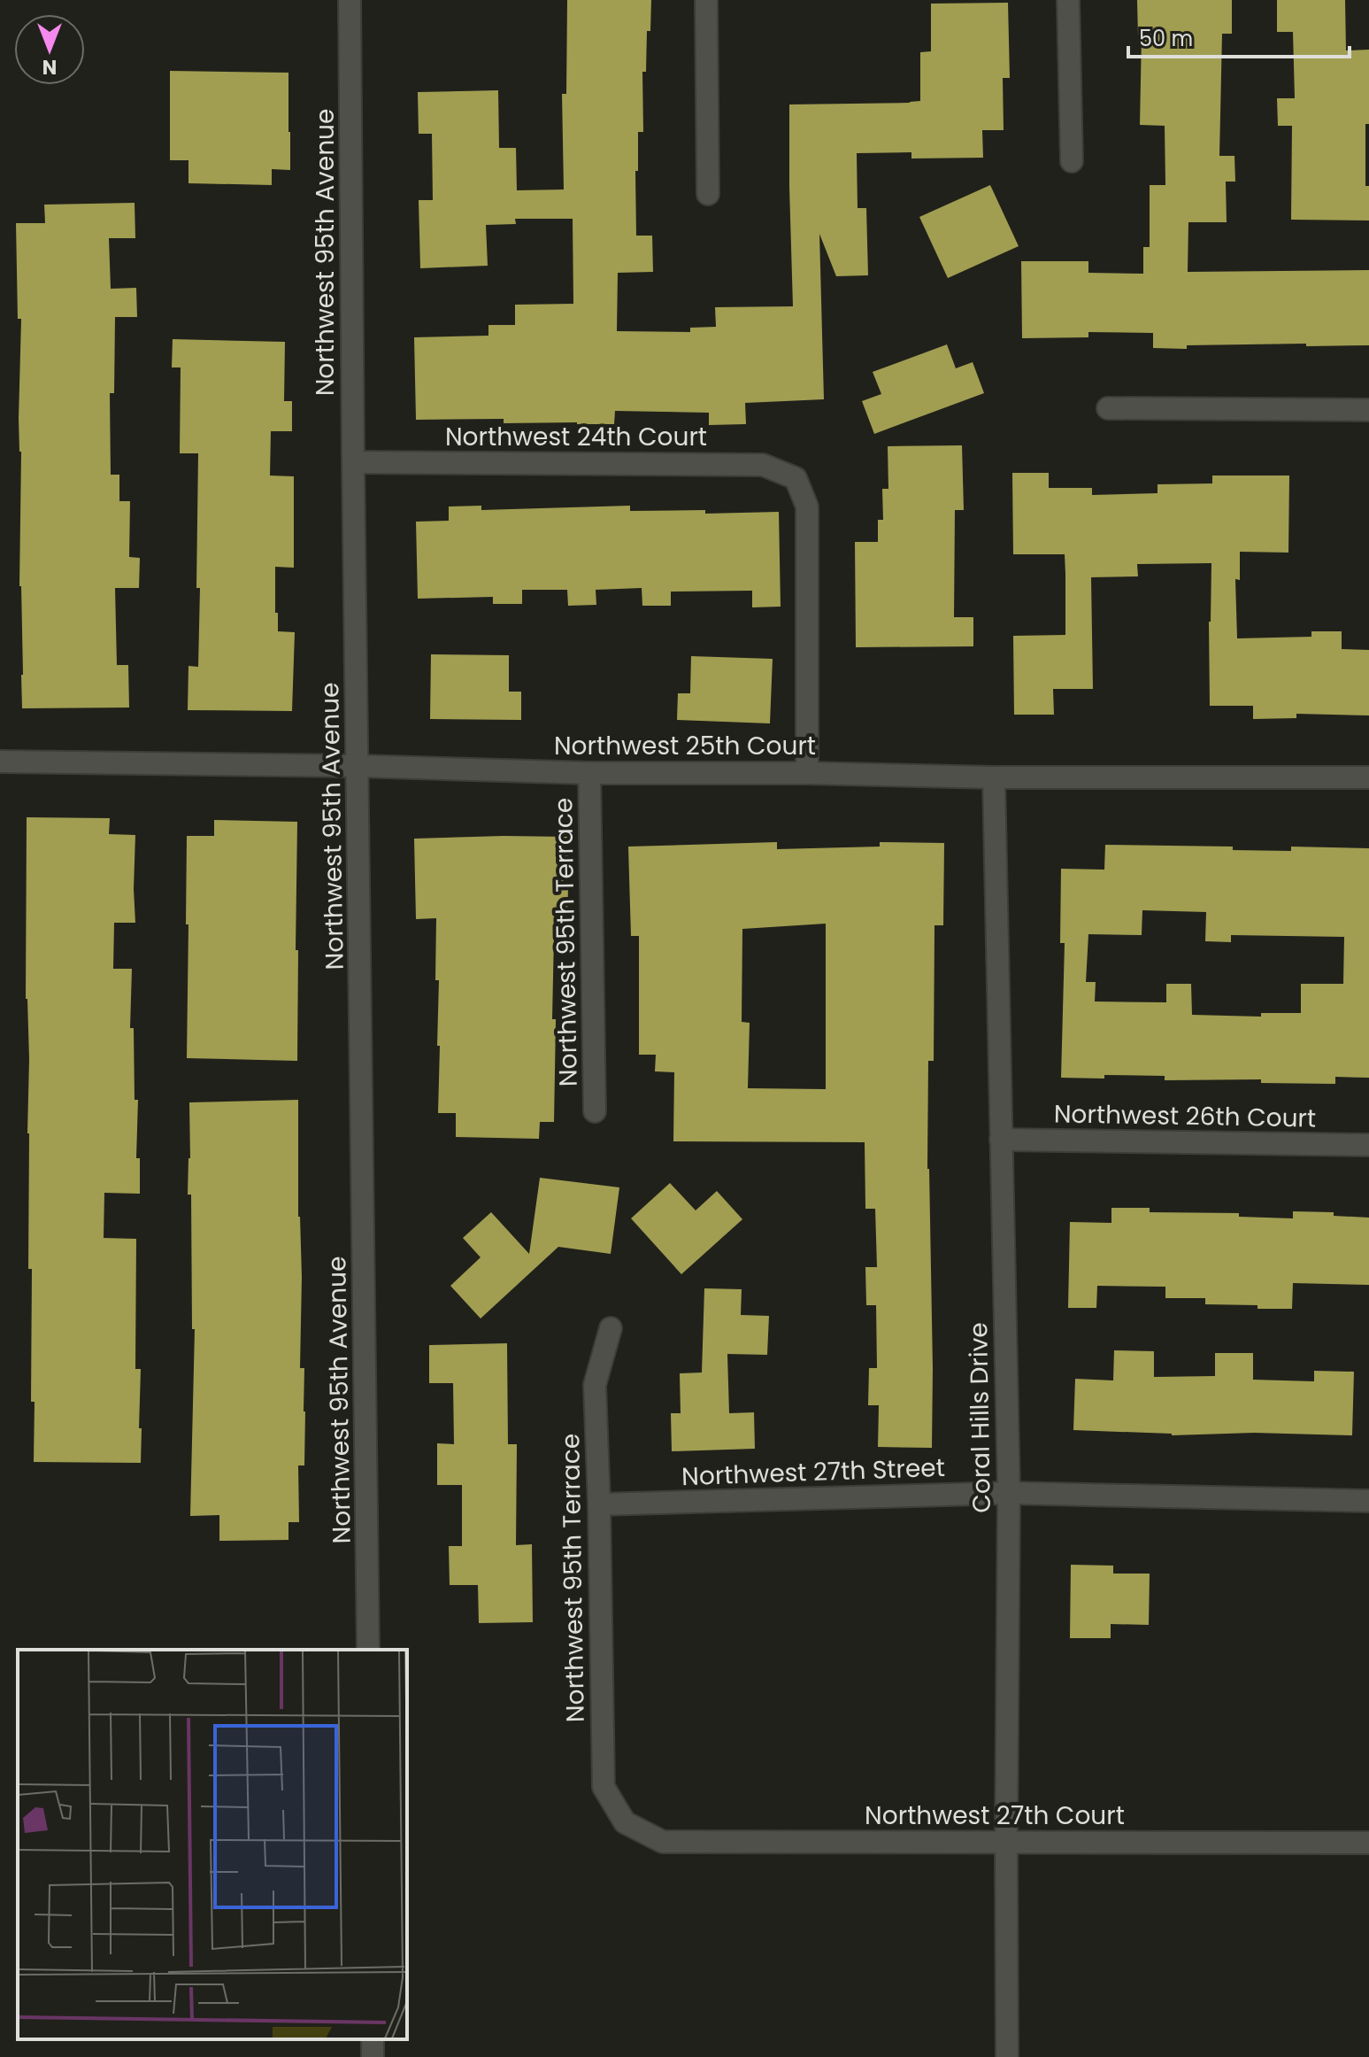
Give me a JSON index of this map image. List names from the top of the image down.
{
  "streets": {
    "street": [
      "Northwest 95th Avenue",
      "Northwest 24th Court",
      "Northwest 25th Court",
      "Northwest 95th Terrace",
      "Northwest 26th Court",
      "Coral Hills Drive",
      "Northwest 27th Street",
      "Northwest 27th Court"
    ]
  },
  "crossings": [
    ["Northwest 95th Avenue", "Northwest 24th Court"],
    ["Northwest 95th Avenue", "Northwest 25th Court"],
    ["Northwest 24th Court", "Northwest 25th Court"],
    ["Northwest 25th Court", "Northwest 95th Terrace"],
    ["Northwest 25th Court", "Coral Hills Drive"],
    ["Northwest 95th Terrace", "Northwest 27th Street"],
    ["Northwest 95th Terrace", "Northwest 27th Court"],
    ["Northwest 26th Court", "Coral Hills Drive"],
    ["Coral Hills Drive", "Northwest 27th Street"],
    ["Coral Hills Drive", "Northwest 27th Court"]
  ],
  "scale_bar": "50 m",
  "north": "bottom"
}
